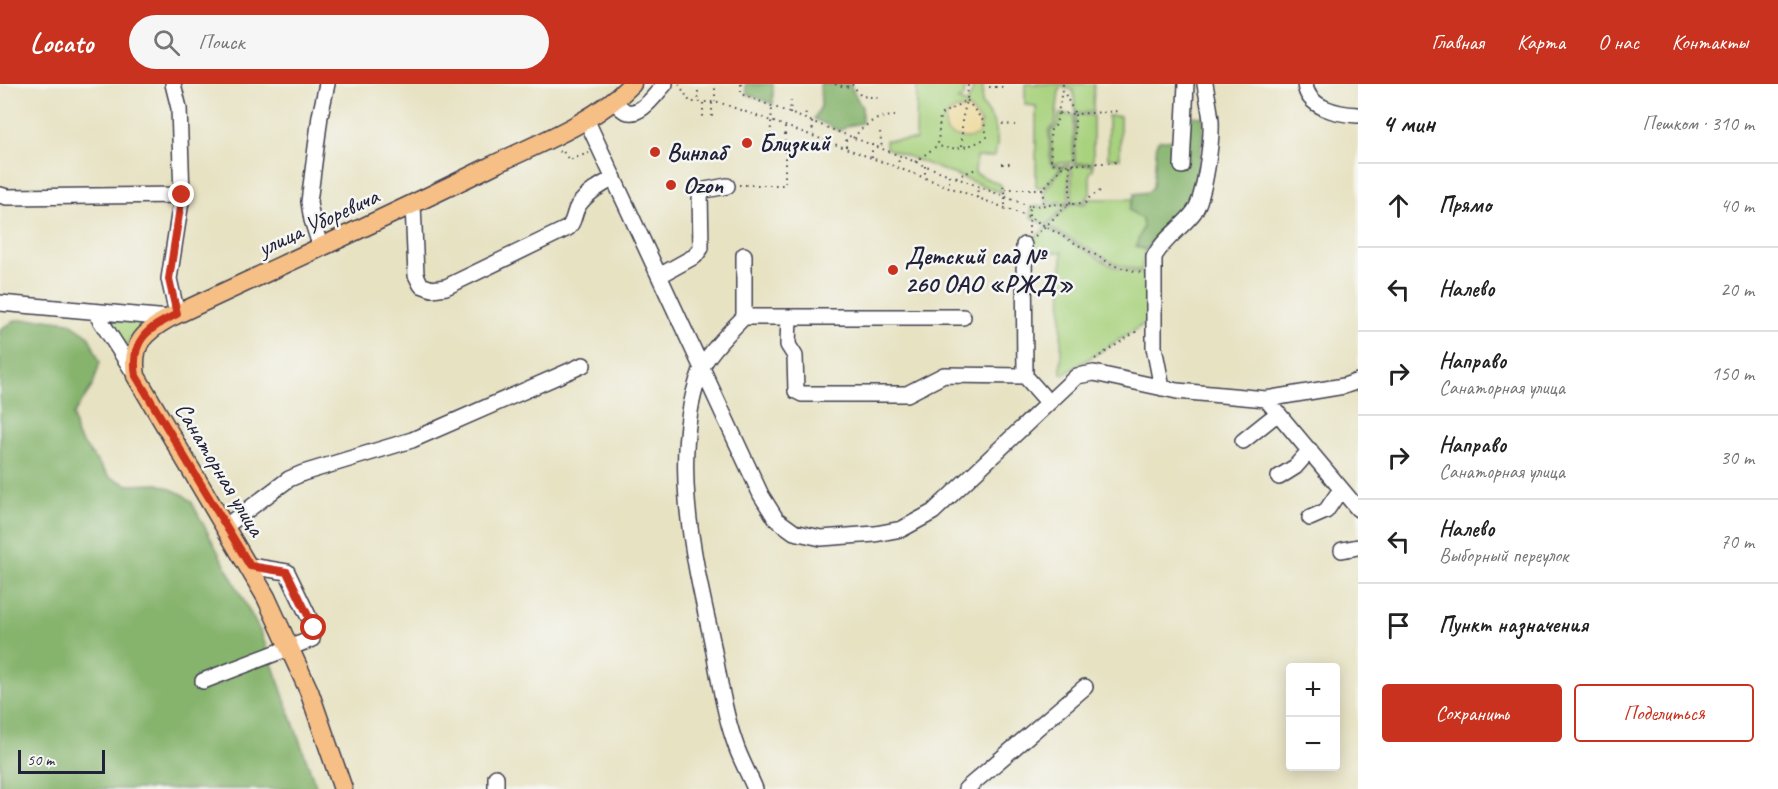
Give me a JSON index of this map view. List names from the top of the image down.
{
  "streets": {
    "main road": ["улица Уборевича", "Санаторная улица"]
  },
  "places": [
    "Близкий",
    "Винлаб",
    "Ozon",
    "Детский сад № 260 ОАО «РЖД»"
  ],
  "scale_bar": "50 m",
  "page": {
    "header": "Locato",
    "search": "Поиск",
    "nav": [
      "Главная",
      "Карта",
      "О нас",
      "Контакты"
    ],
    "heading": ["4 мин", "Пешком · 310 m"],
    "list": [
      ["Прямо", "40 m"],
      ["Налево", "20 m"],
      ["Направо", "Санаторная улица", "150 m"],
      ["Направо", "Санаторная улица", "30 m"],
      ["Налево", "Выборный переулок", "70 m"],
      "Пункт назначения"
    ],
    "map_buttons": ["+", "−"],
    "buttons": ["Сохранить", "Поделиться"],
    "scale": "50 m"
  }
}
